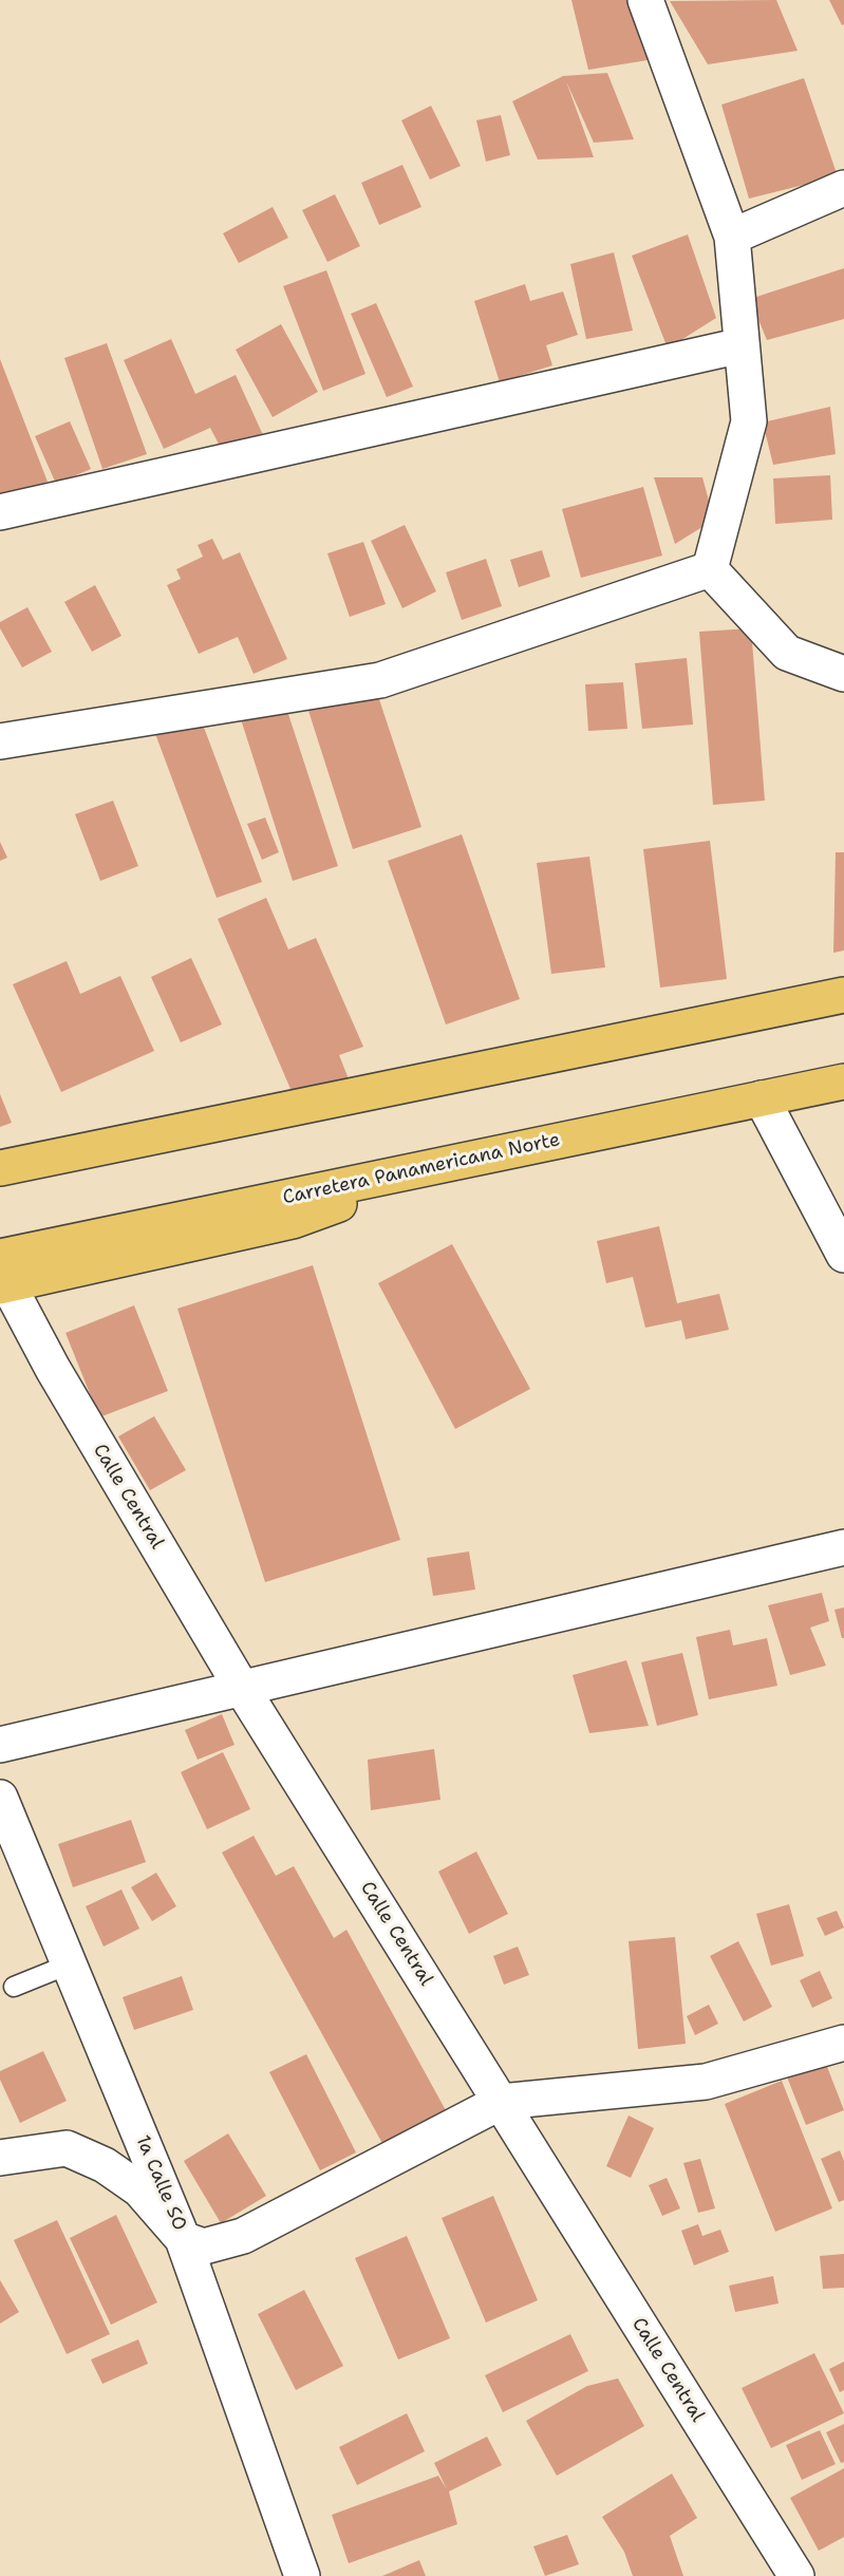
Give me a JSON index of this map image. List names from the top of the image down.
{
  "streets": {
    "highway": ["Carretera Panamericana Norte"],
    "street": ["Calle Central", "1a Calle SO"]
  },
  "crossings": [
    ["Carretera Panamericana Norte", "Calle Central"]
  ]
}
